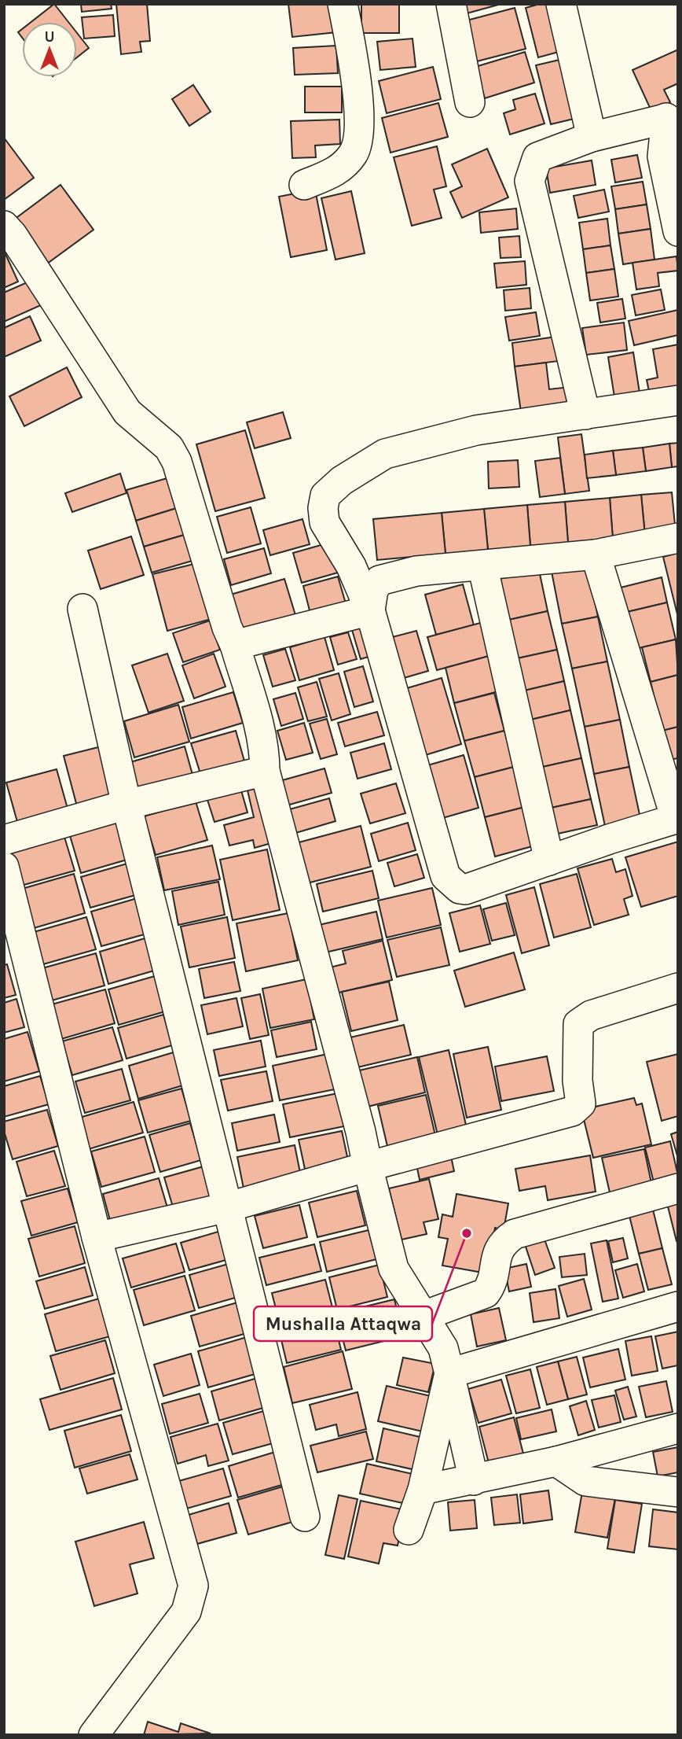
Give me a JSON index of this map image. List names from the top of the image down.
{
  "places": ["Mushalla Attaqwa"],
  "north": "top"
}
